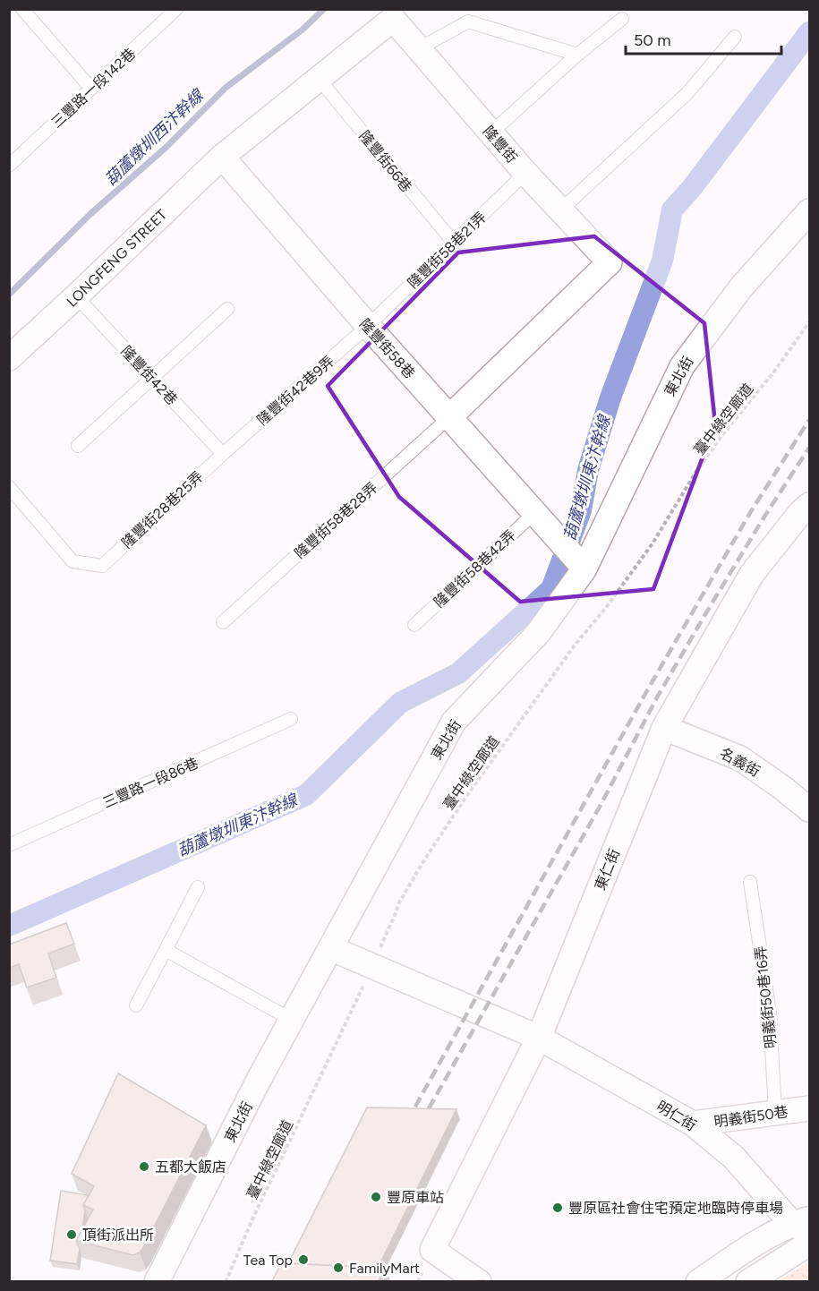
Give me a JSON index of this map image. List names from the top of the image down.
{
  "streets": {
    "street": [
      "隆豐街",
      "LONGFENG STREET",
      "隆豐街58巷",
      "東北街",
      "名義街",
      "東仁街",
      "明仁街",
      "明義街50巷"
    ],
    "lane": [
      "三豐路一段142巷",
      "隆豐街66巷",
      "隆豐街58巷21弄",
      "隆豐街42巷",
      "隆豐街42巷9弄",
      "隆豐街28巷25弄",
      "隆豐街58巷28弄",
      "隆豐街58巷42弄",
      "三豐路一段86巷",
      "明義街50巷16弄"
    ],
    "path": ["臺中綠空廊道"]
  },
  "crossings": [
    ["隆豐街", "隆豐街66巷"],
    ["隆豐街", "隆豐街58巷21弄"],
    ["隆豐街", "LONGFENG STREET"],
    ["隆豐街", "隆豐街58巷"],
    ["隆豐街", "隆豐街58巷28弄"],
    ["隆豐街66巷", "隆豐街58巷21弄"],
    ["隆豐街58巷21弄", "隆豐街58巷"],
    ["隆豐街58巷21弄", "隆豐街42巷9弄"],
    ["LONGFENG STREET", "隆豐街58巷"],
    ["LONGFENG STREET", "隆豐街42巷"],
    ["隆豐街58巷", "東北街"],
    ["隆豐街58巷", "隆豐街42巷9弄"],
    ["隆豐街58巷", "隆豐街58巷28弄"],
    ["隆豐街58巷", "隆豐街58巷42弄"],
    ["隆豐街42巷", "隆豐街42巷9弄"],
    ["隆豐街42巷", "隆豐街28巷25弄"],
    ["東北街", "明仁街"],
    ["隆豐街42巷9弄", "隆豐街28巷25弄"],
    ["臺中綠空廊道", "明仁街"],
    ["名義街", "東仁街"],
    ["東仁街", "明仁街"],
    ["明義街50巷16弄", "明義街50巷"],
    ["明仁街", "明義街50巷"]
  ],
  "water": ["葫蘆燉圳西汴幹線", "葫蘆墩圳東汴幹線"],
  "places": [
    "五都大飯店",
    "豐原車站",
    "豐原區社會住宅預定地臨時停車場",
    "頂街派出所",
    "Tea Top",
    "FamilyMart"
  ],
  "scale_bar": "50 m"
}
